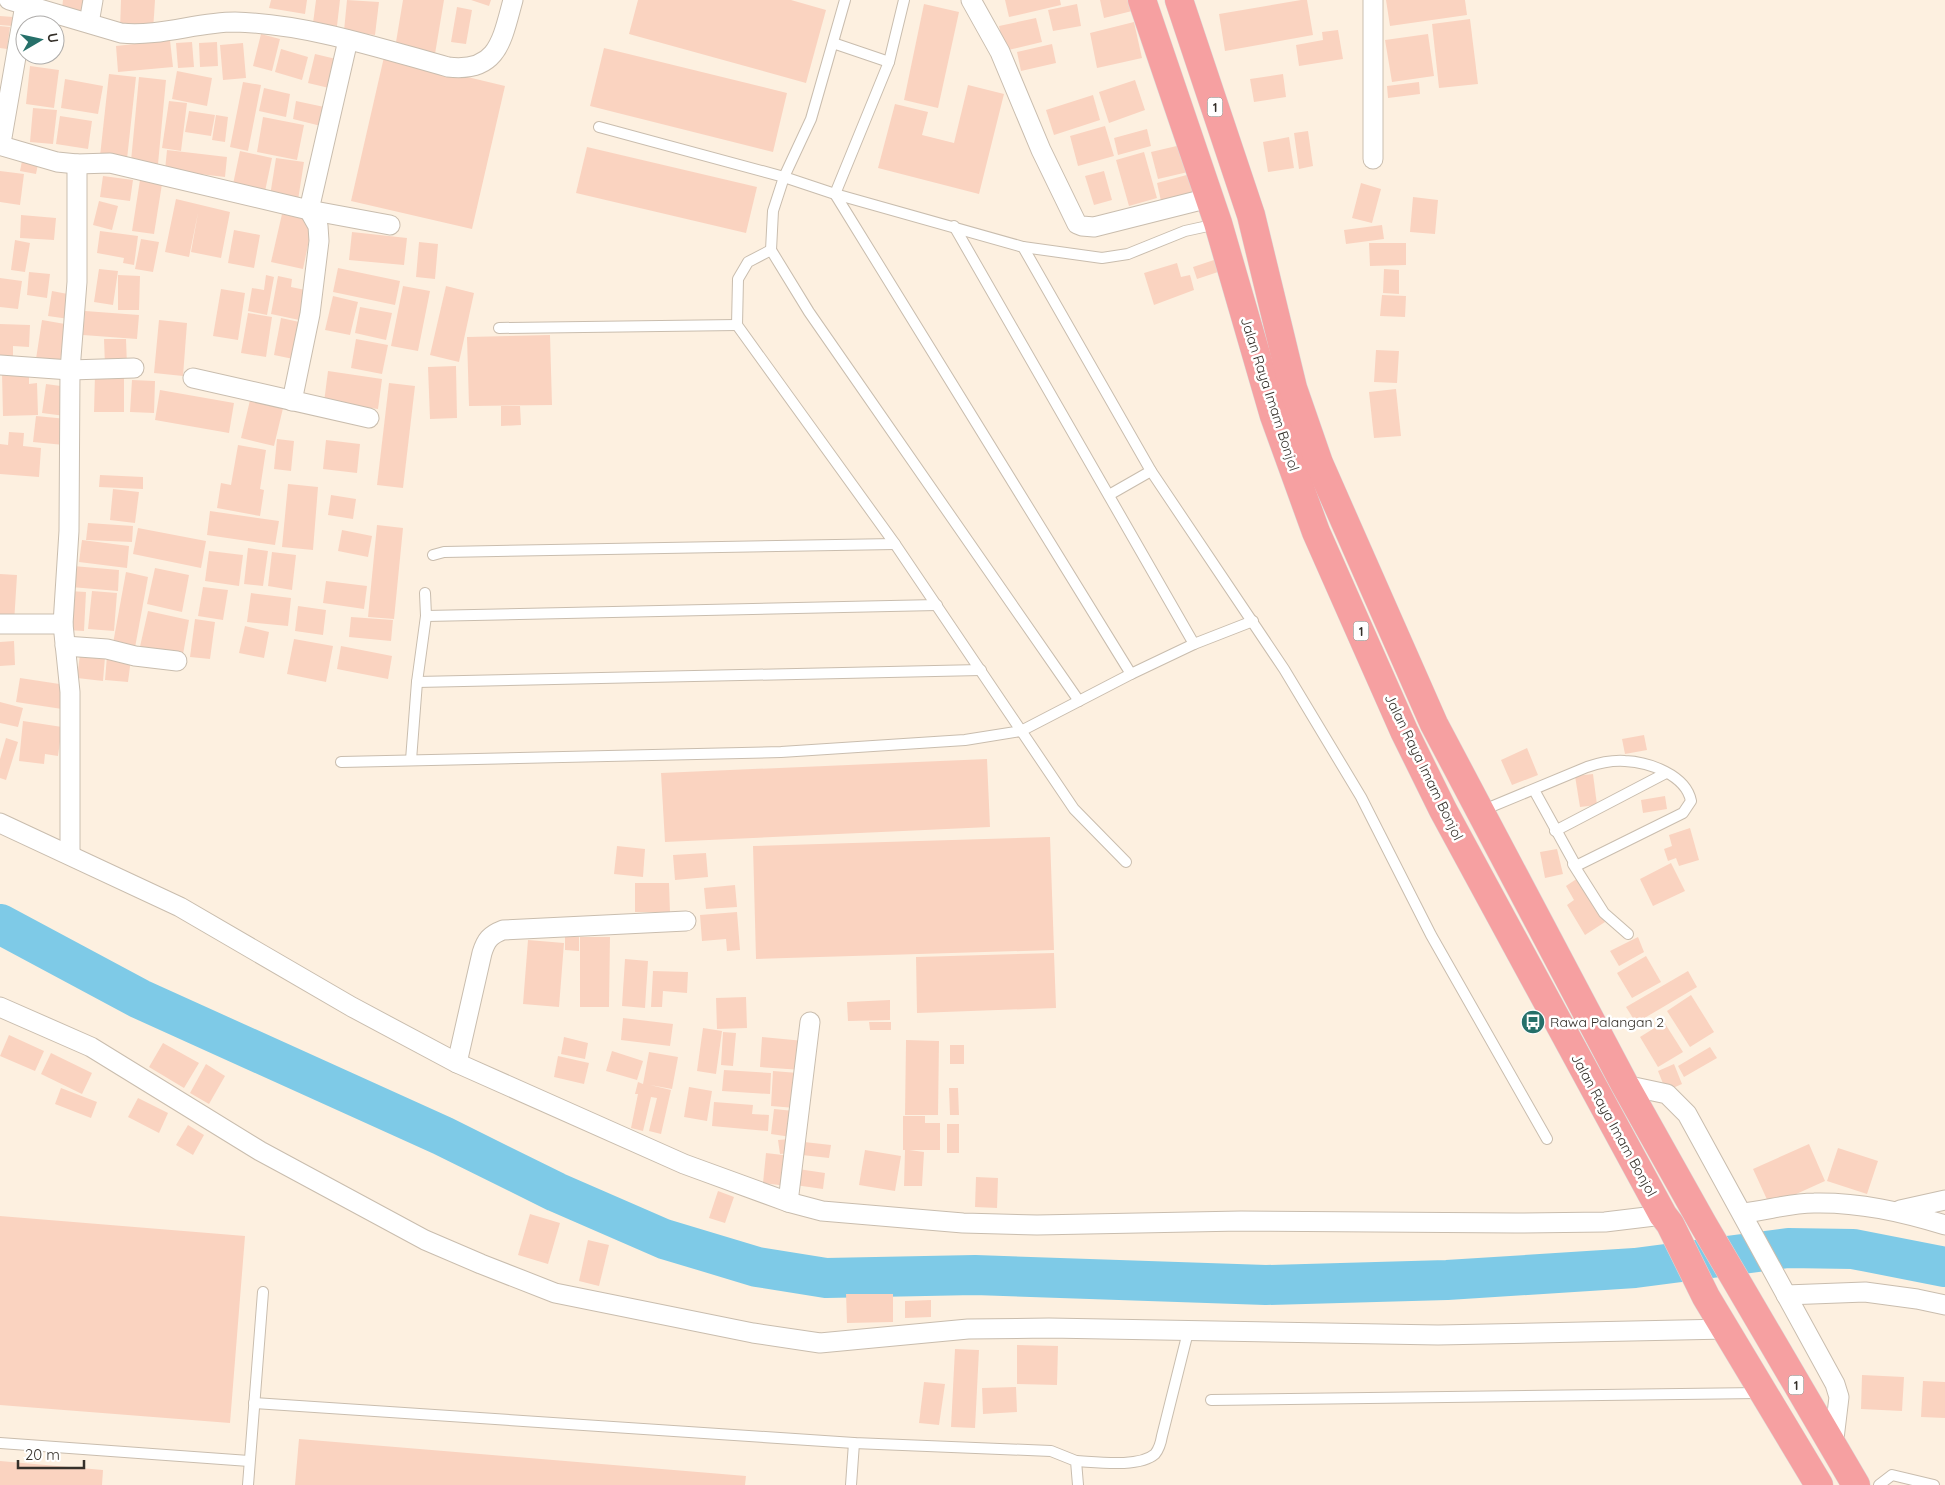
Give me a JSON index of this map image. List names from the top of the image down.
{
  "streets": {
    "highway": ["1", "Jalan Raya Imam Bonjol"]
  },
  "places": {
    "bus stop": ["Rawa Palangan 2"]
  },
  "scale_bar": "20 m",
  "north": "right"
}
